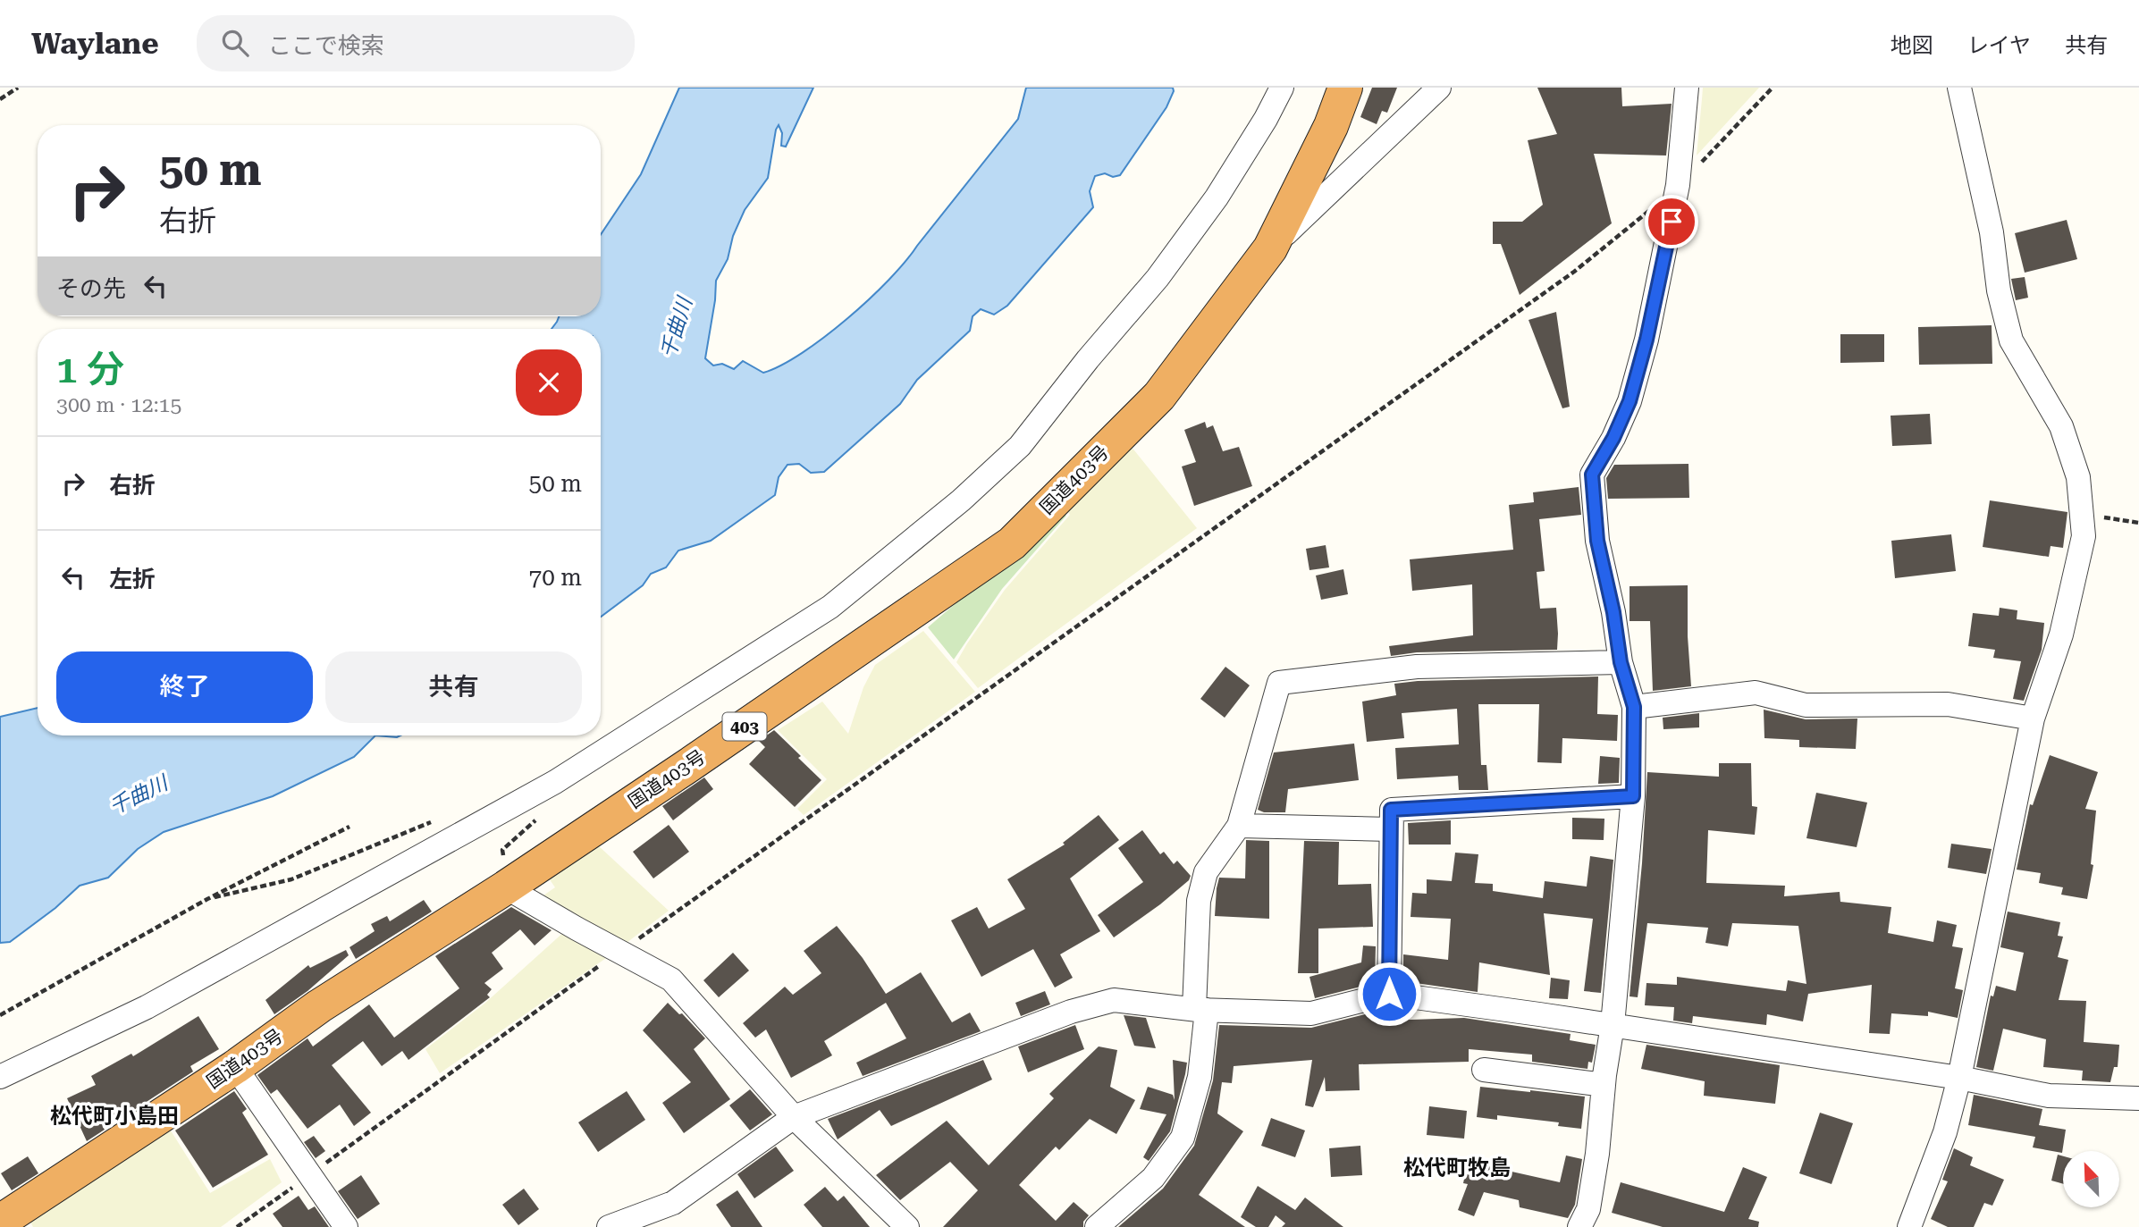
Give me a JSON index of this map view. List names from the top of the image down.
{
  "streets": {
    "highway": ["国道403号", "403"]
  },
  "districts": ["松代町小島田", "松代町牧島"],
  "water": ["千曲川"],
  "north": "top left",
  "page": {
    "header": "Waylane",
    "search": "ここで検索",
    "nav": ["地図", "レイヤ", "共有"],
    "turn": ["50 m", "右折"],
    "then": "その先",
    "heading": ["1 分", "300 m · 12:15"],
    "list": [
      {
        "name": "右折",
        "value": "50 m"
      },
      {
        "name": "左折",
        "value": "70 m"
      }
    ],
    "buttons": ["終了", "共有"]
  }
}
